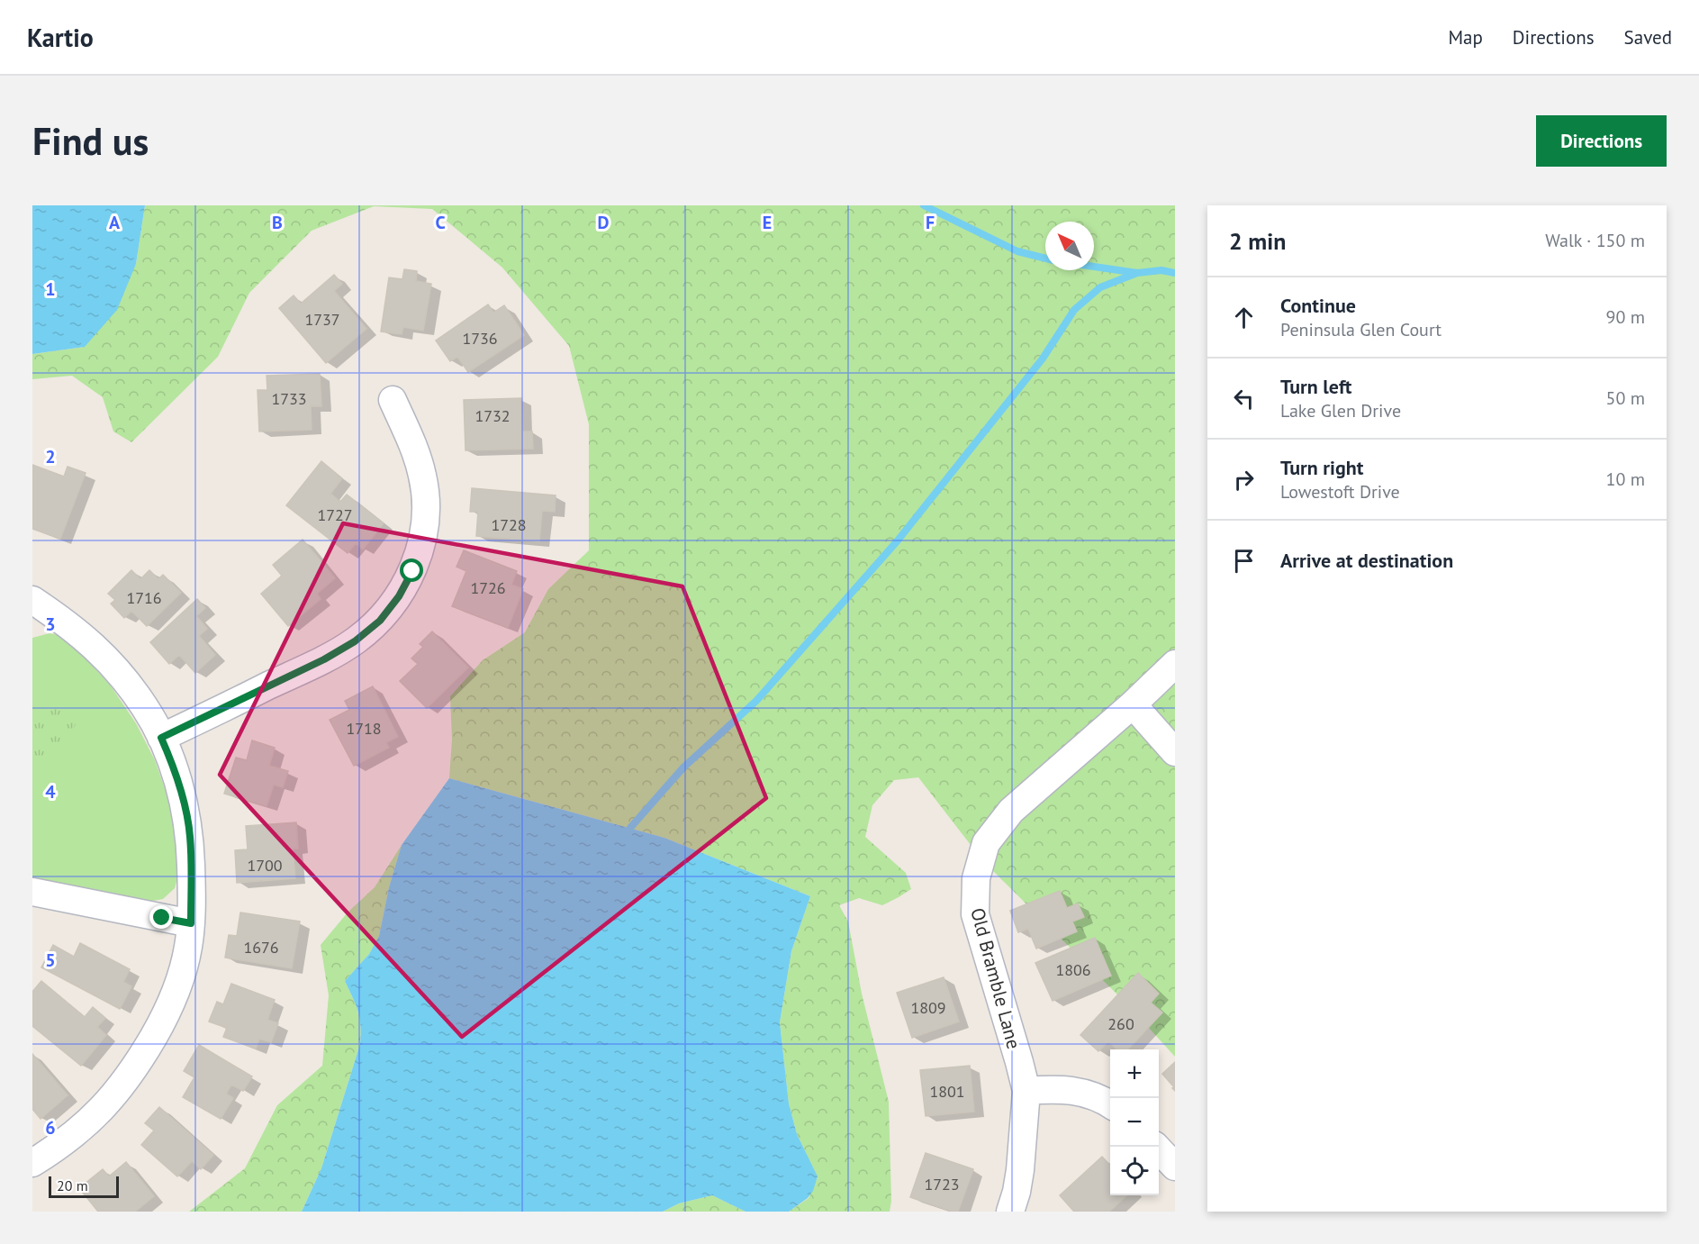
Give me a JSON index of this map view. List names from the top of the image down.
{
  "streets": {
    "street": ["Old Bramble Lane"]
  },
  "house_numbers": [
    "1737",
    "1736",
    "1733",
    "1732",
    "1727",
    "1728",
    "1726",
    "1716",
    "1718",
    "1700",
    "1676",
    "1806",
    "1809",
    "260",
    "1801",
    "1723"
  ],
  "scale_bar": "20 m",
  "north": "top left",
  "page": {
    "header": "Kartio",
    "nav": ["Map", "Directions", "Saved"],
    "buttons": "Directions",
    "title": "Find us",
    "heading": ["2 min", "Walk · 150 m"],
    "list": [
      ["Continue", "Peninsula Glen Court", "90 m"],
      ["Turn left", "Lake Glen Drive", "50 m"],
      ["Turn right", "Lowestoft Drive", "10 m"],
      "Arrive at destination"
    ],
    "map_buttons": ["+", "−"],
    "scale": "20 m"
  },
  "grid": {
    "columns": [
      "A",
      "B",
      "C",
      "D",
      "E",
      "F"
    ],
    "rows": [
      "1",
      "2",
      "3",
      "4",
      "5",
      "6"
    ]
  }
}
